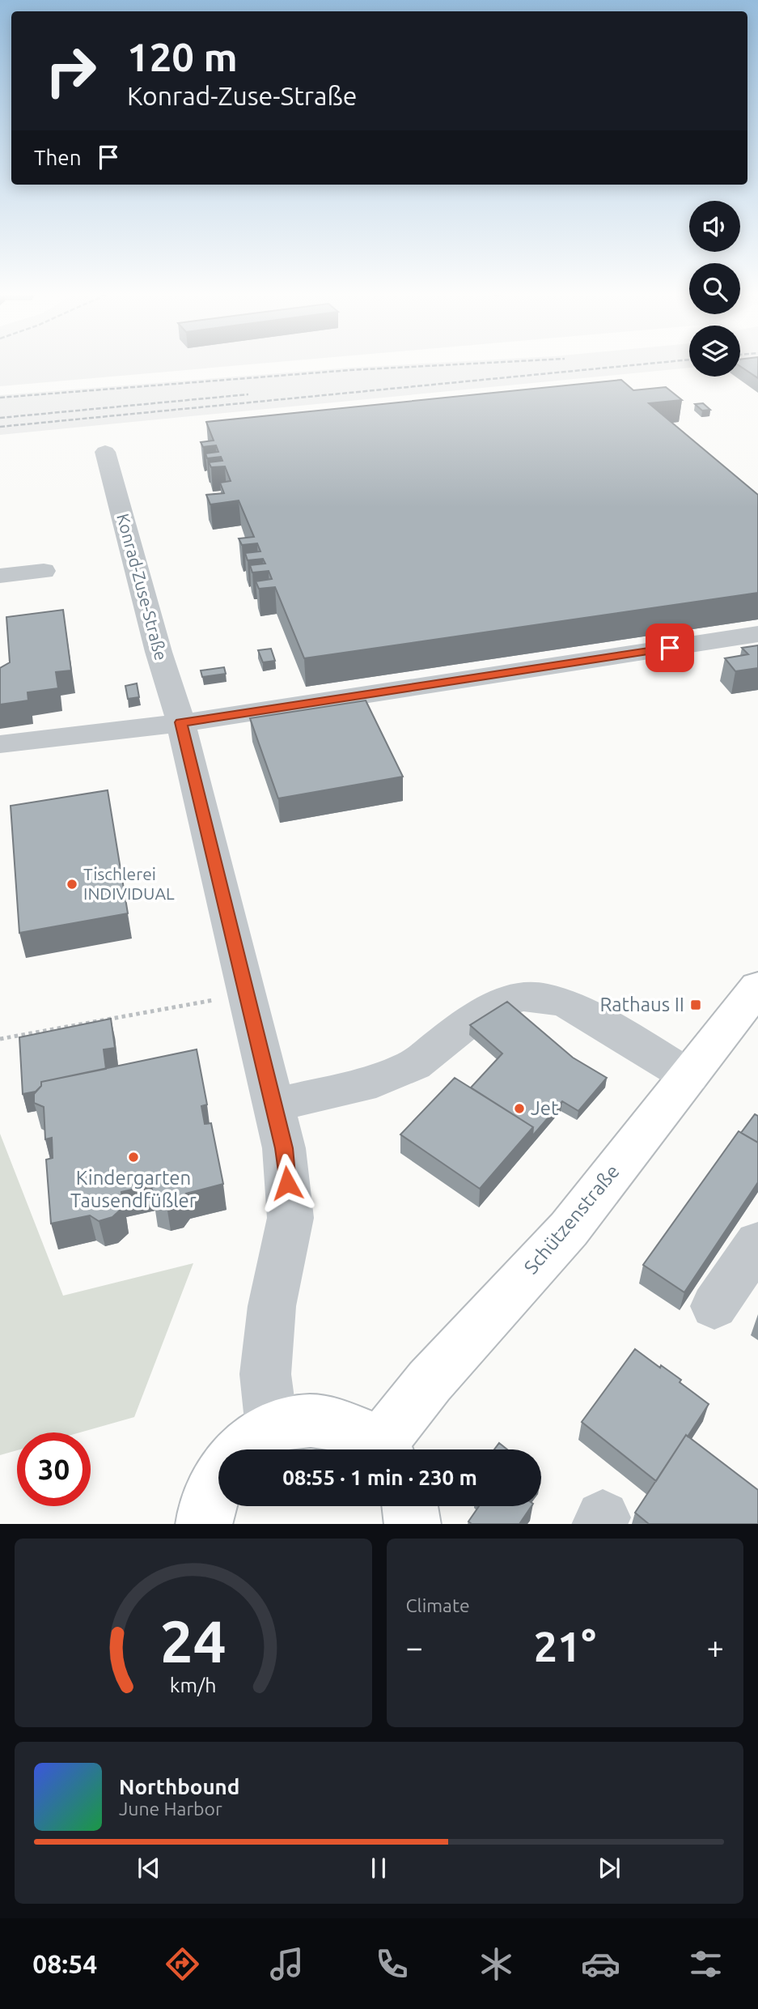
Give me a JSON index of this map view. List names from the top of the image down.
{
  "streets": {
    "main road": ["Schützenstraße"],
    "street": ["Konrad-Zuse-Straße"]
  },
  "places": {
    "other": ["Tischlerei INDIVIDUAL", "Jet", "Kindergarten Tausendfüßler"],
    "transit": ["Rathaus II"]
  },
  "page": {
    "turn": ["120 m", "Konrad-Zuse-Straße"],
    "then": "Then",
    "limit": "30",
    "trip": "08:55 · 1 min · 230 m",
    "tile": "Climate",
    "heat": ["−", "21°", "+"],
    "song": ["Northbound", "June Harbor"],
    "tabs": "08:54",
    "gauge": ["24", "km/h"]
  }
}
